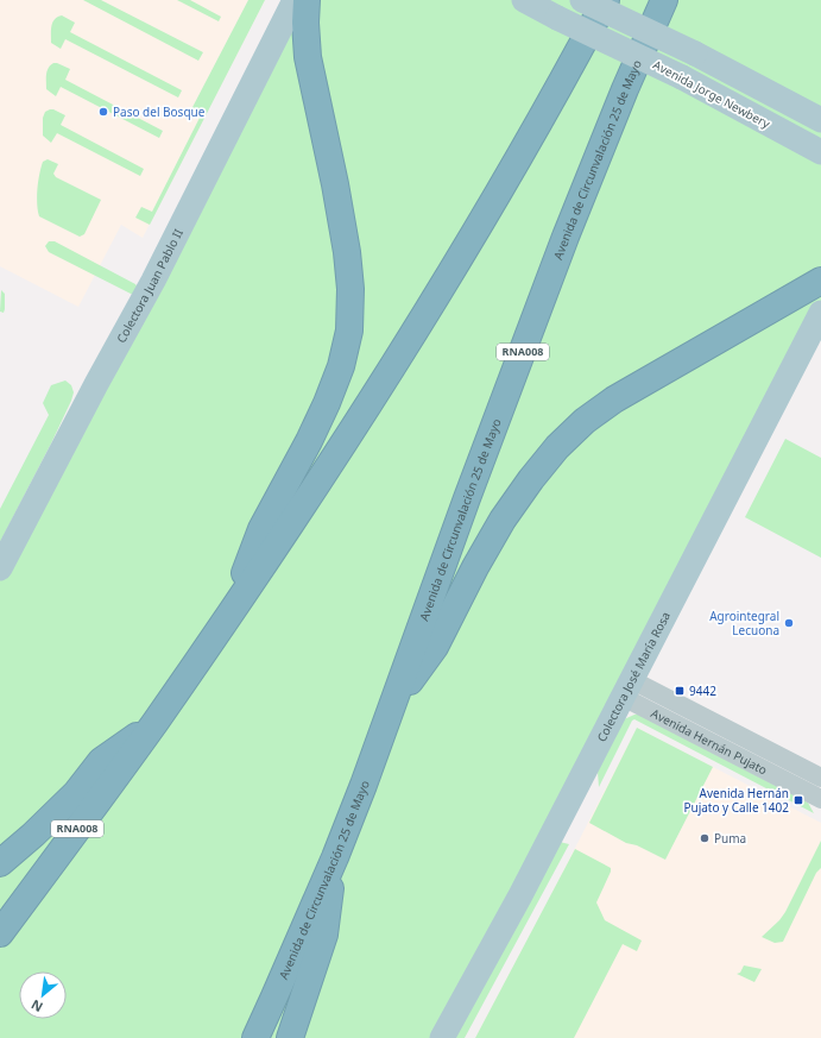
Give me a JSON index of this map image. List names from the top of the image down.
{
  "streets": {
    "highway": ["Avenida de Circunvalación 25 de Mayo", "RNA008"],
    "main road": ["Avenida Jorge Newbery", "Colectora Juan Pablo II", "Colectora José María Rosa"],
    "street": ["Avenida Hernán Pujato"]
  },
  "crossings": [
    ["Colectora José María Rosa", "Avenida Hernán Pujato"]
  ],
  "places": {
    "other": ["Paso del Bosque", "Agrointegral Lecuona", "Puma"],
    "transit": ["9442", "Avenida Hernán Pujato y Calle 1402"]
  },
  "north": "bottom left"
}
